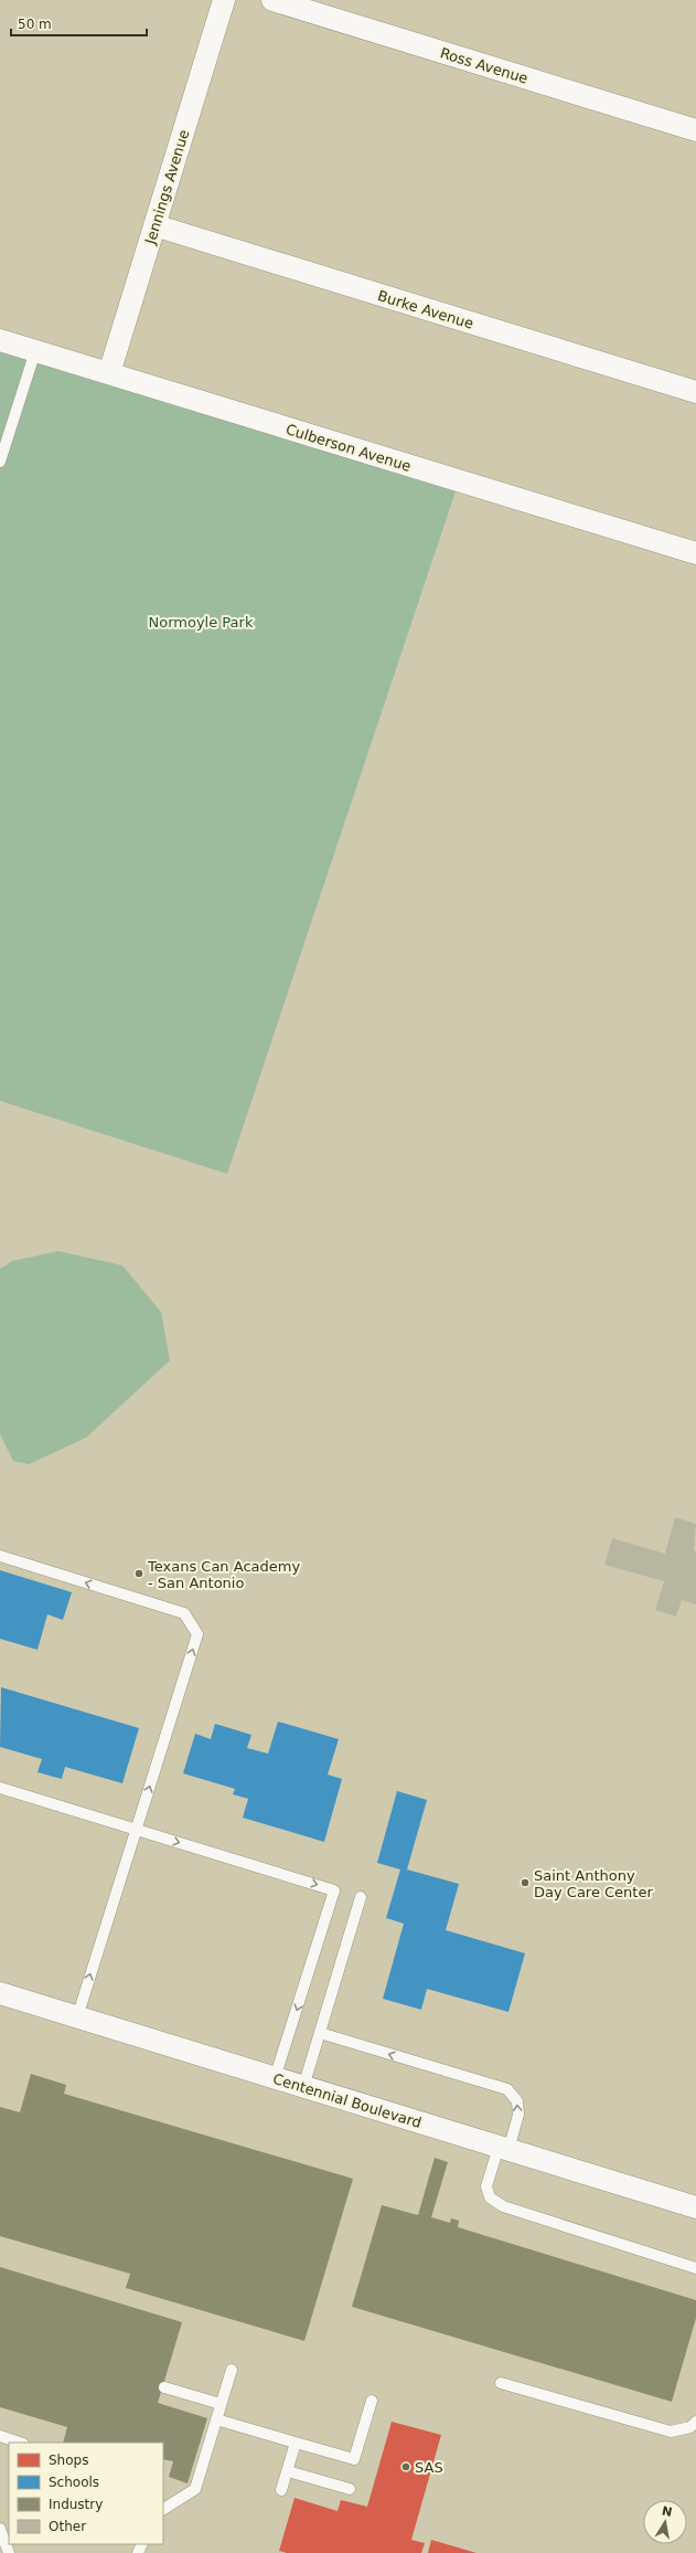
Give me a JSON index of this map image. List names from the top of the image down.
{
  "streets": {
    "street": [
      "Ross Avenue",
      "Jennings Avenue",
      "Burke Avenue",
      "Culberson Avenue",
      "Centennial Boulevard"
    ]
  },
  "crossings": [
    ["Jennings Avenue", "Burke Avenue"],
    ["Jennings Avenue", "Culberson Avenue"]
  ],
  "parks": ["Normoyle Park"],
  "places": ["Texans Can Academy - San Antonio", "Saint Anthony Day Care Center", "SAS"],
  "legend": [
    "Shops",
    "Schools",
    "Industry",
    "Other"
  ],
  "scale_bar": "50 m",
  "north": "top"
}
